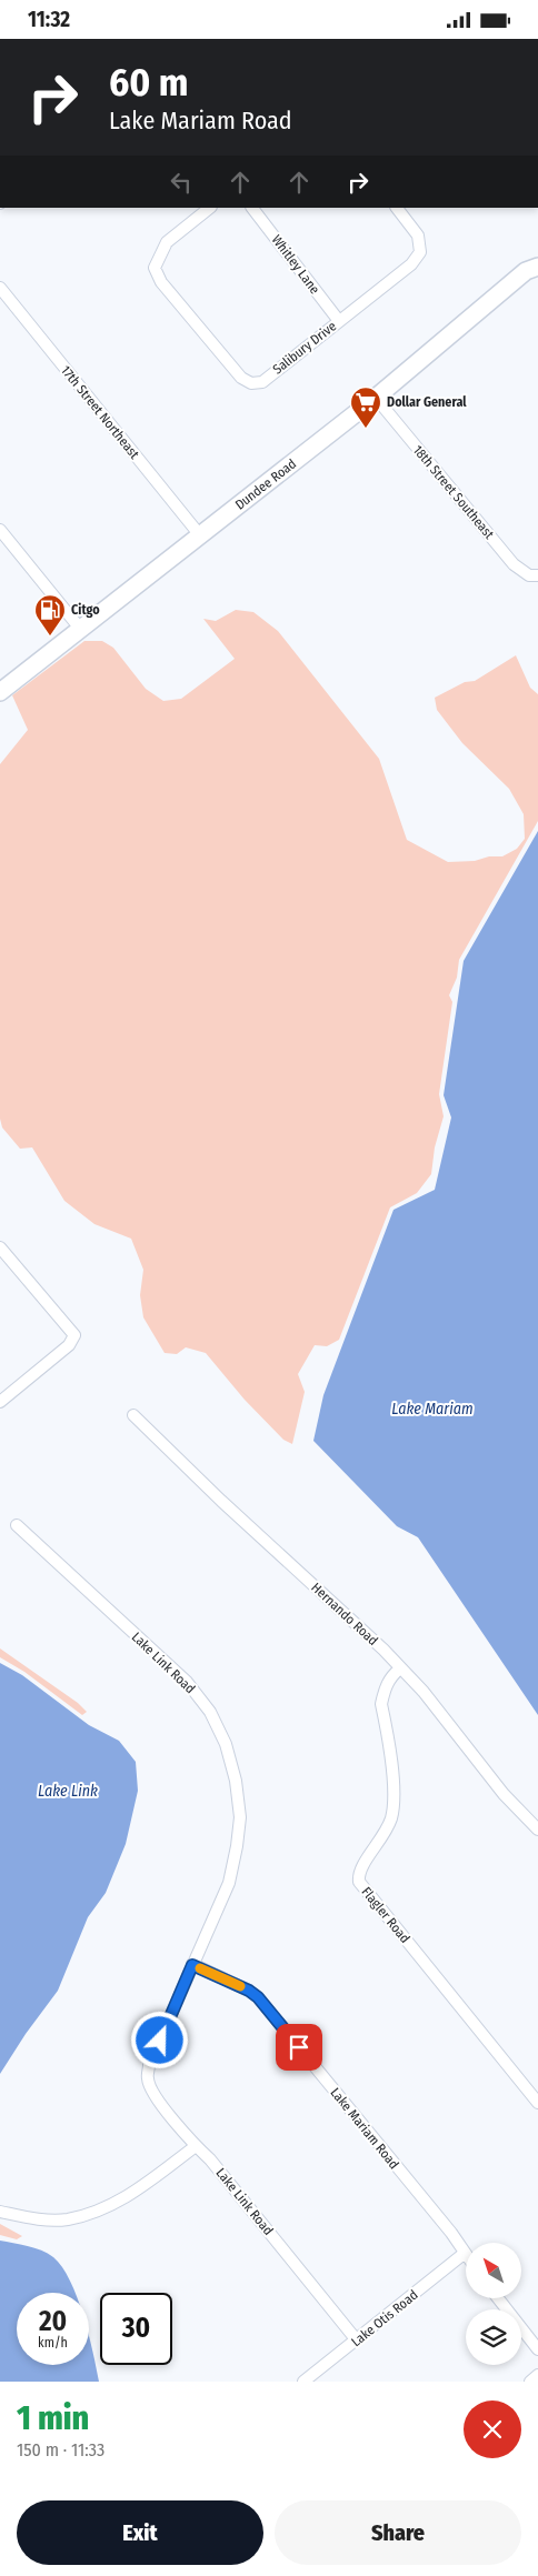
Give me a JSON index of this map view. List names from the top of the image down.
{
  "streets": {
    "main road": ["Dundee Road"],
    "street": [
      "Whitley Lane",
      "Salibury Drive",
      "17th Street Northeast",
      "18th Street Southeast",
      "Hernando Road",
      "Lake Link Road",
      "Flagler Road",
      "Lake Mariam Road",
      "Lake Otis Road"
    ]
  },
  "crossings": [
    ["Whitley Lane", "Salibury Drive"],
    ["17th Street Northeast", "Dundee Road"],
    ["Dundee Road", "18th Street Southeast"],
    ["Hernando Road", "Flagler Road"],
    ["Lake Link Road", "Lake Mariam Road"],
    ["Lake Link Road", "Lake Otis Road"],
    ["Lake Mariam Road", "Lake Otis Road"]
  ],
  "water": ["Lake Mariam", "Lake Link"],
  "places": {
    "supermarket": ["Dollar General"],
    "fuel station": ["Citgo"]
  },
  "north": "top left",
  "page": {
    "status": "11:32",
    "turn": ["60 m", "Lake Mariam Road"],
    "speed": "20 km/h",
    "limit": "30",
    "heading": ["1 min", "150 m · 11:33"],
    "buttons": ["Exit", "Share"]
  }
}
